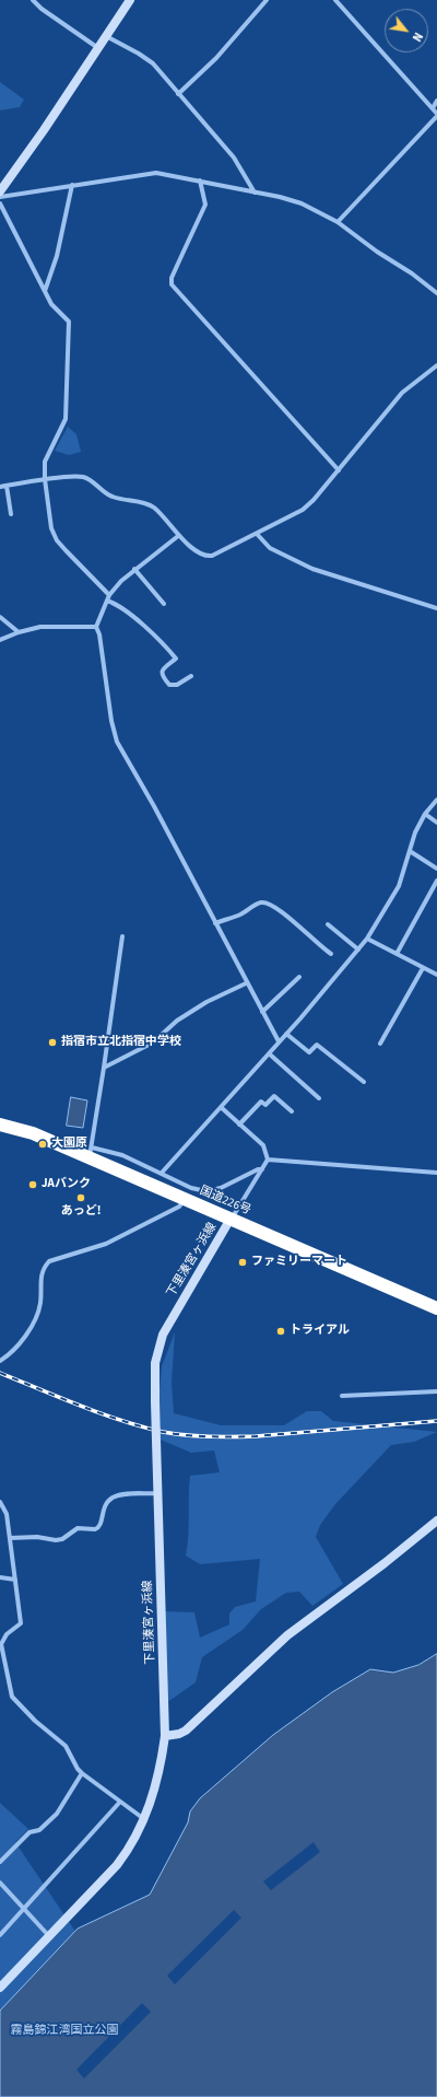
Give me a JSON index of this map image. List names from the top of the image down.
{
  "streets": {
    "highway": ["国道226号"],
    "main road": ["下里湊宮ヶ浜線"]
  },
  "crossings": [
    ["国道226号", "下里湊宮ヶ浜線"]
  ],
  "parks": ["霧島錦江湾国立公園"],
  "places": [
    "指宿市立北指宿中学校",
    "大園原",
    "JAバンク",
    "あっど!",
    "ファミリーマート",
    "トライアル"
  ],
  "north": "bottom right"
}
